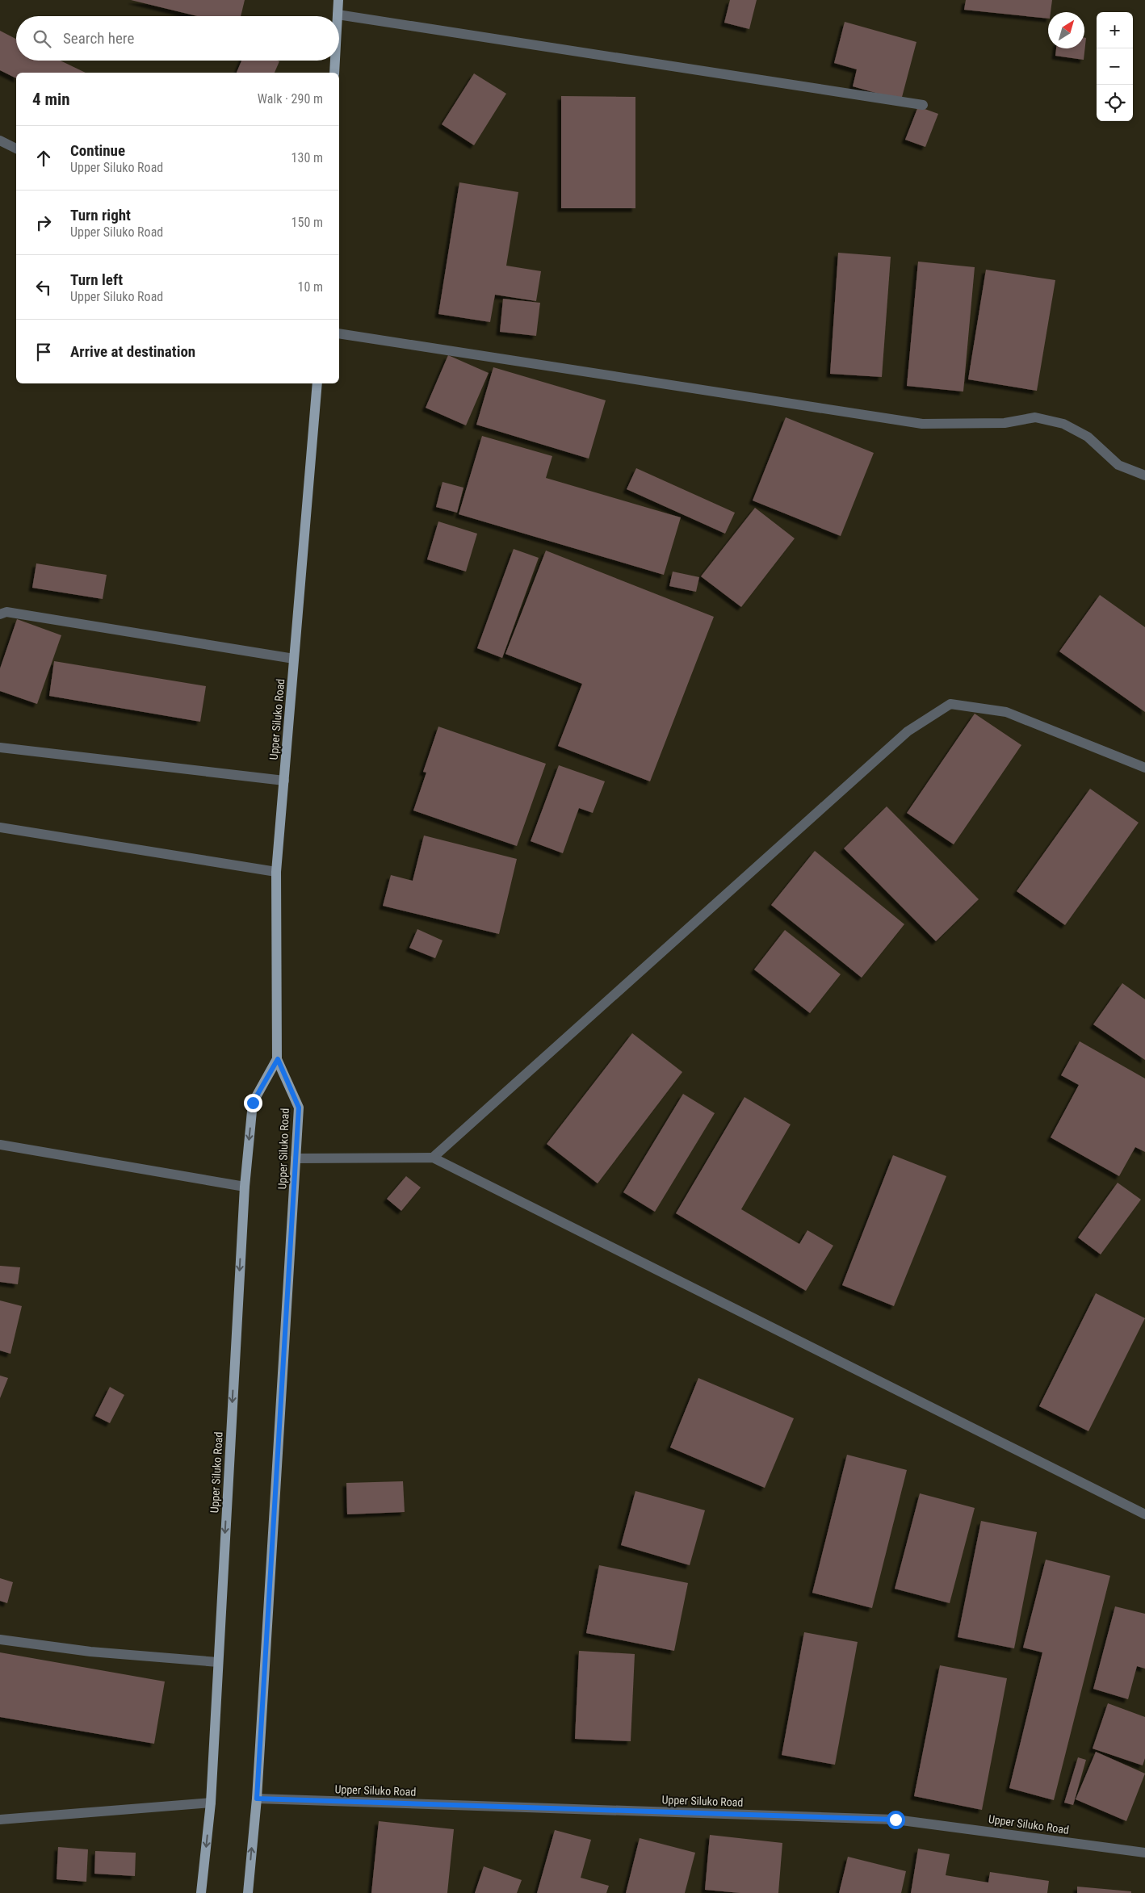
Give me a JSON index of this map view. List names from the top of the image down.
{
  "streets": {
    "main road": ["Upper Siluko Road"]
  },
  "north": "top right",
  "page": {
    "map_buttons": ["+", "−"],
    "search": "Search here",
    "heading": ["4 min", "Walk · 290 m"],
    "list": [
      ["Continue", "Upper Siluko Road", "130 m"],
      ["Turn right", "Upper Siluko Road", "150 m"],
      ["Turn left", "Upper Siluko Road", "10 m"],
      "Arrive at destination"
    ]
  }
}
